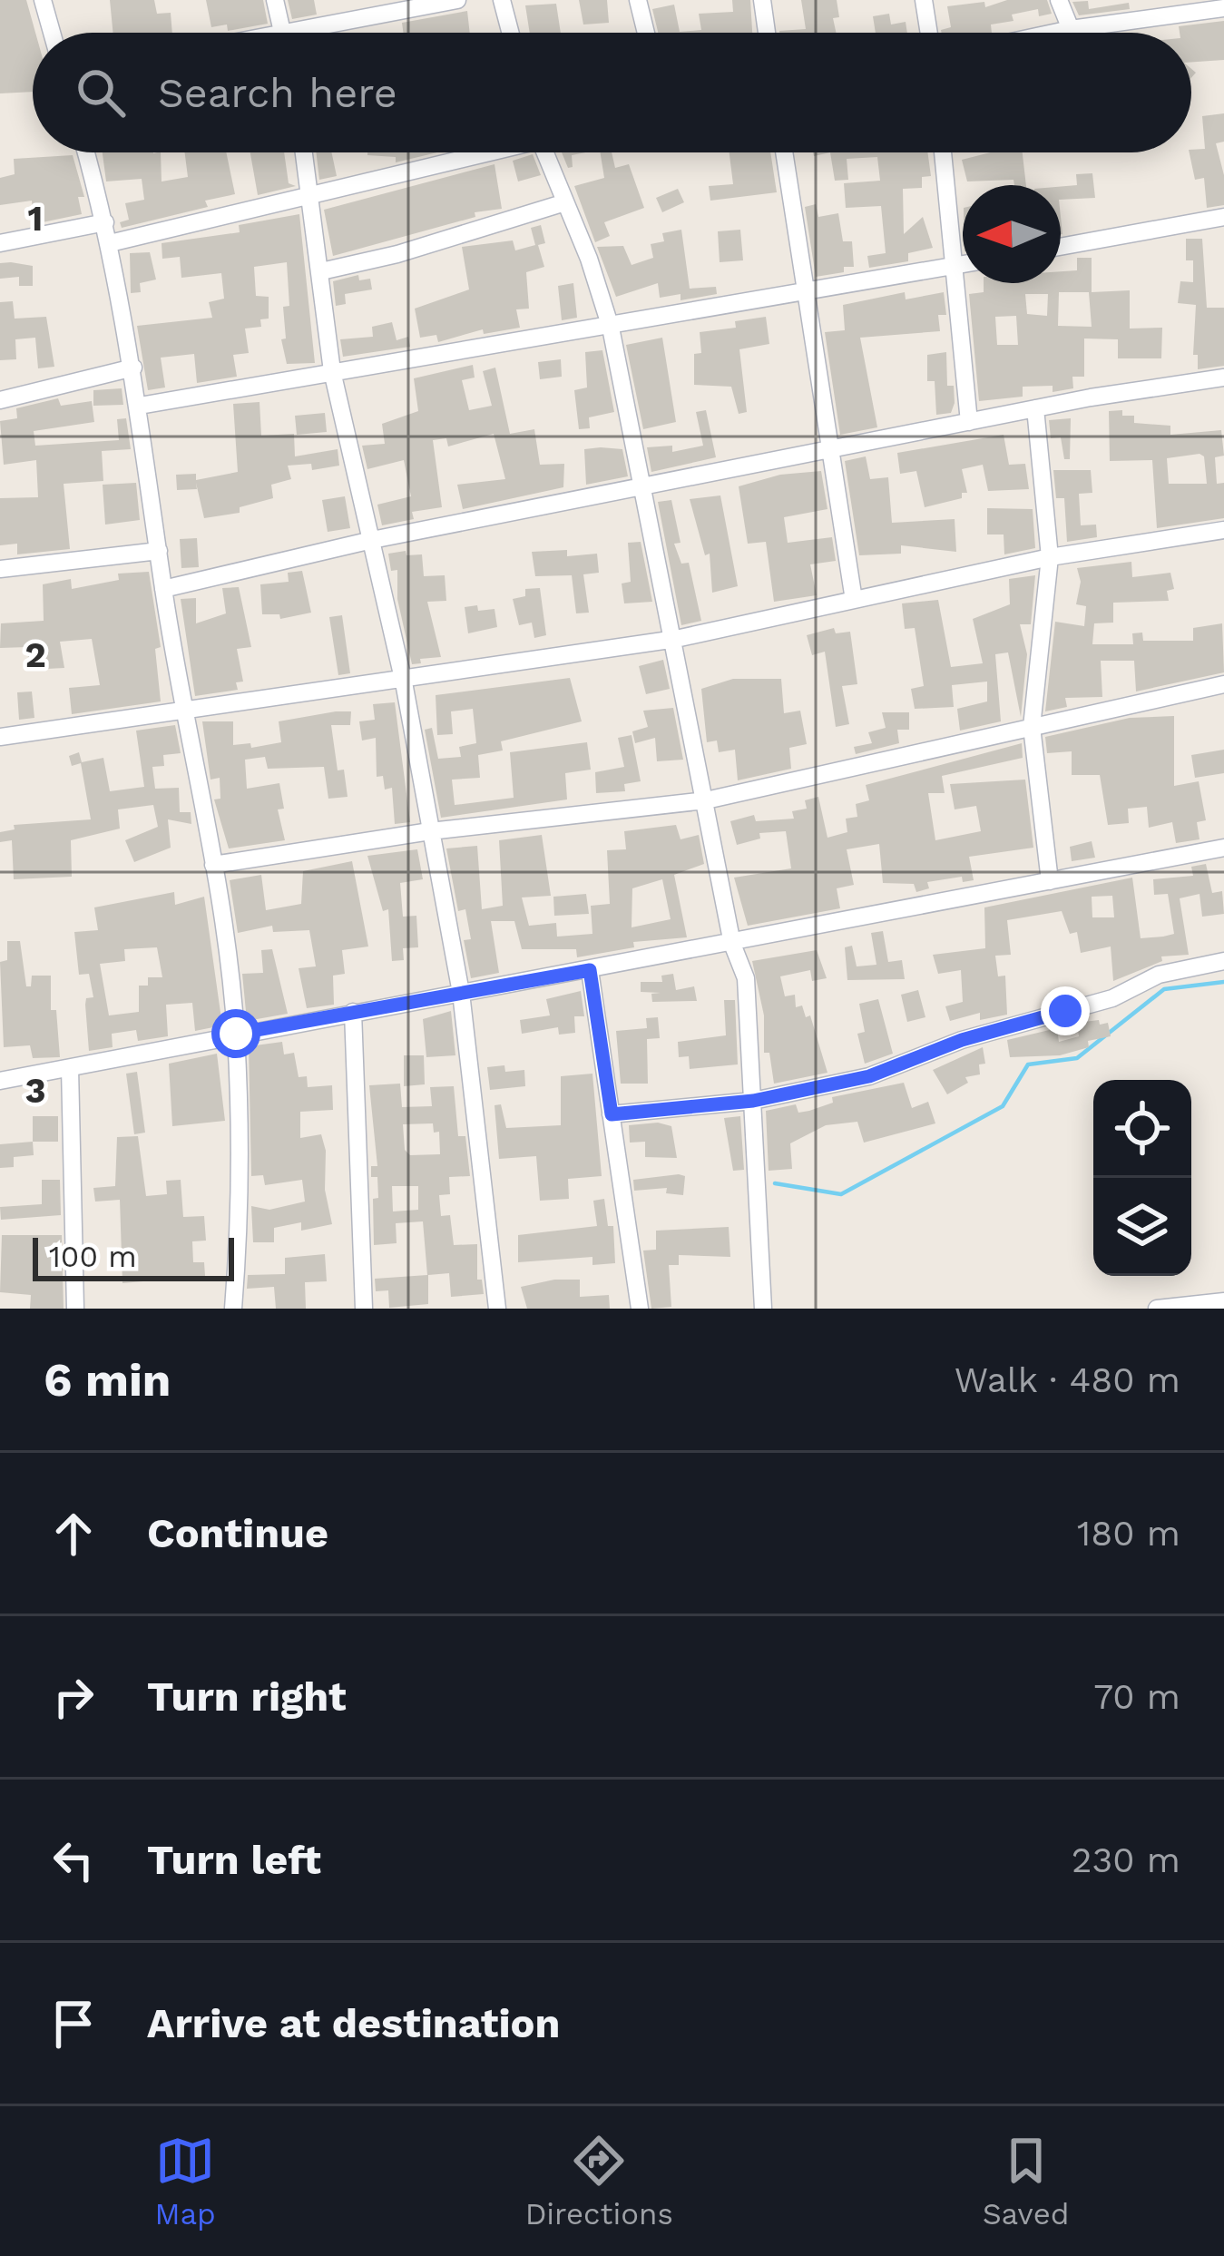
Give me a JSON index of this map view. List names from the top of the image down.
{
  "scale_bar": "100 m",
  "north": "left",
  "page": {
    "search": "Search here",
    "scale": "100 m",
    "heading": ["6 min", "Walk · 480 m"],
    "list": [
      ["Continue", "180 m"],
      ["Turn right", "70 m"],
      ["Turn left", "230 m"],
      "Arrive at destination"
    ],
    "nav": ["Map", "Directions", "Saved"]
  },
  "grid": {
    "rows": ["1", "2", "3"]
  }
}
